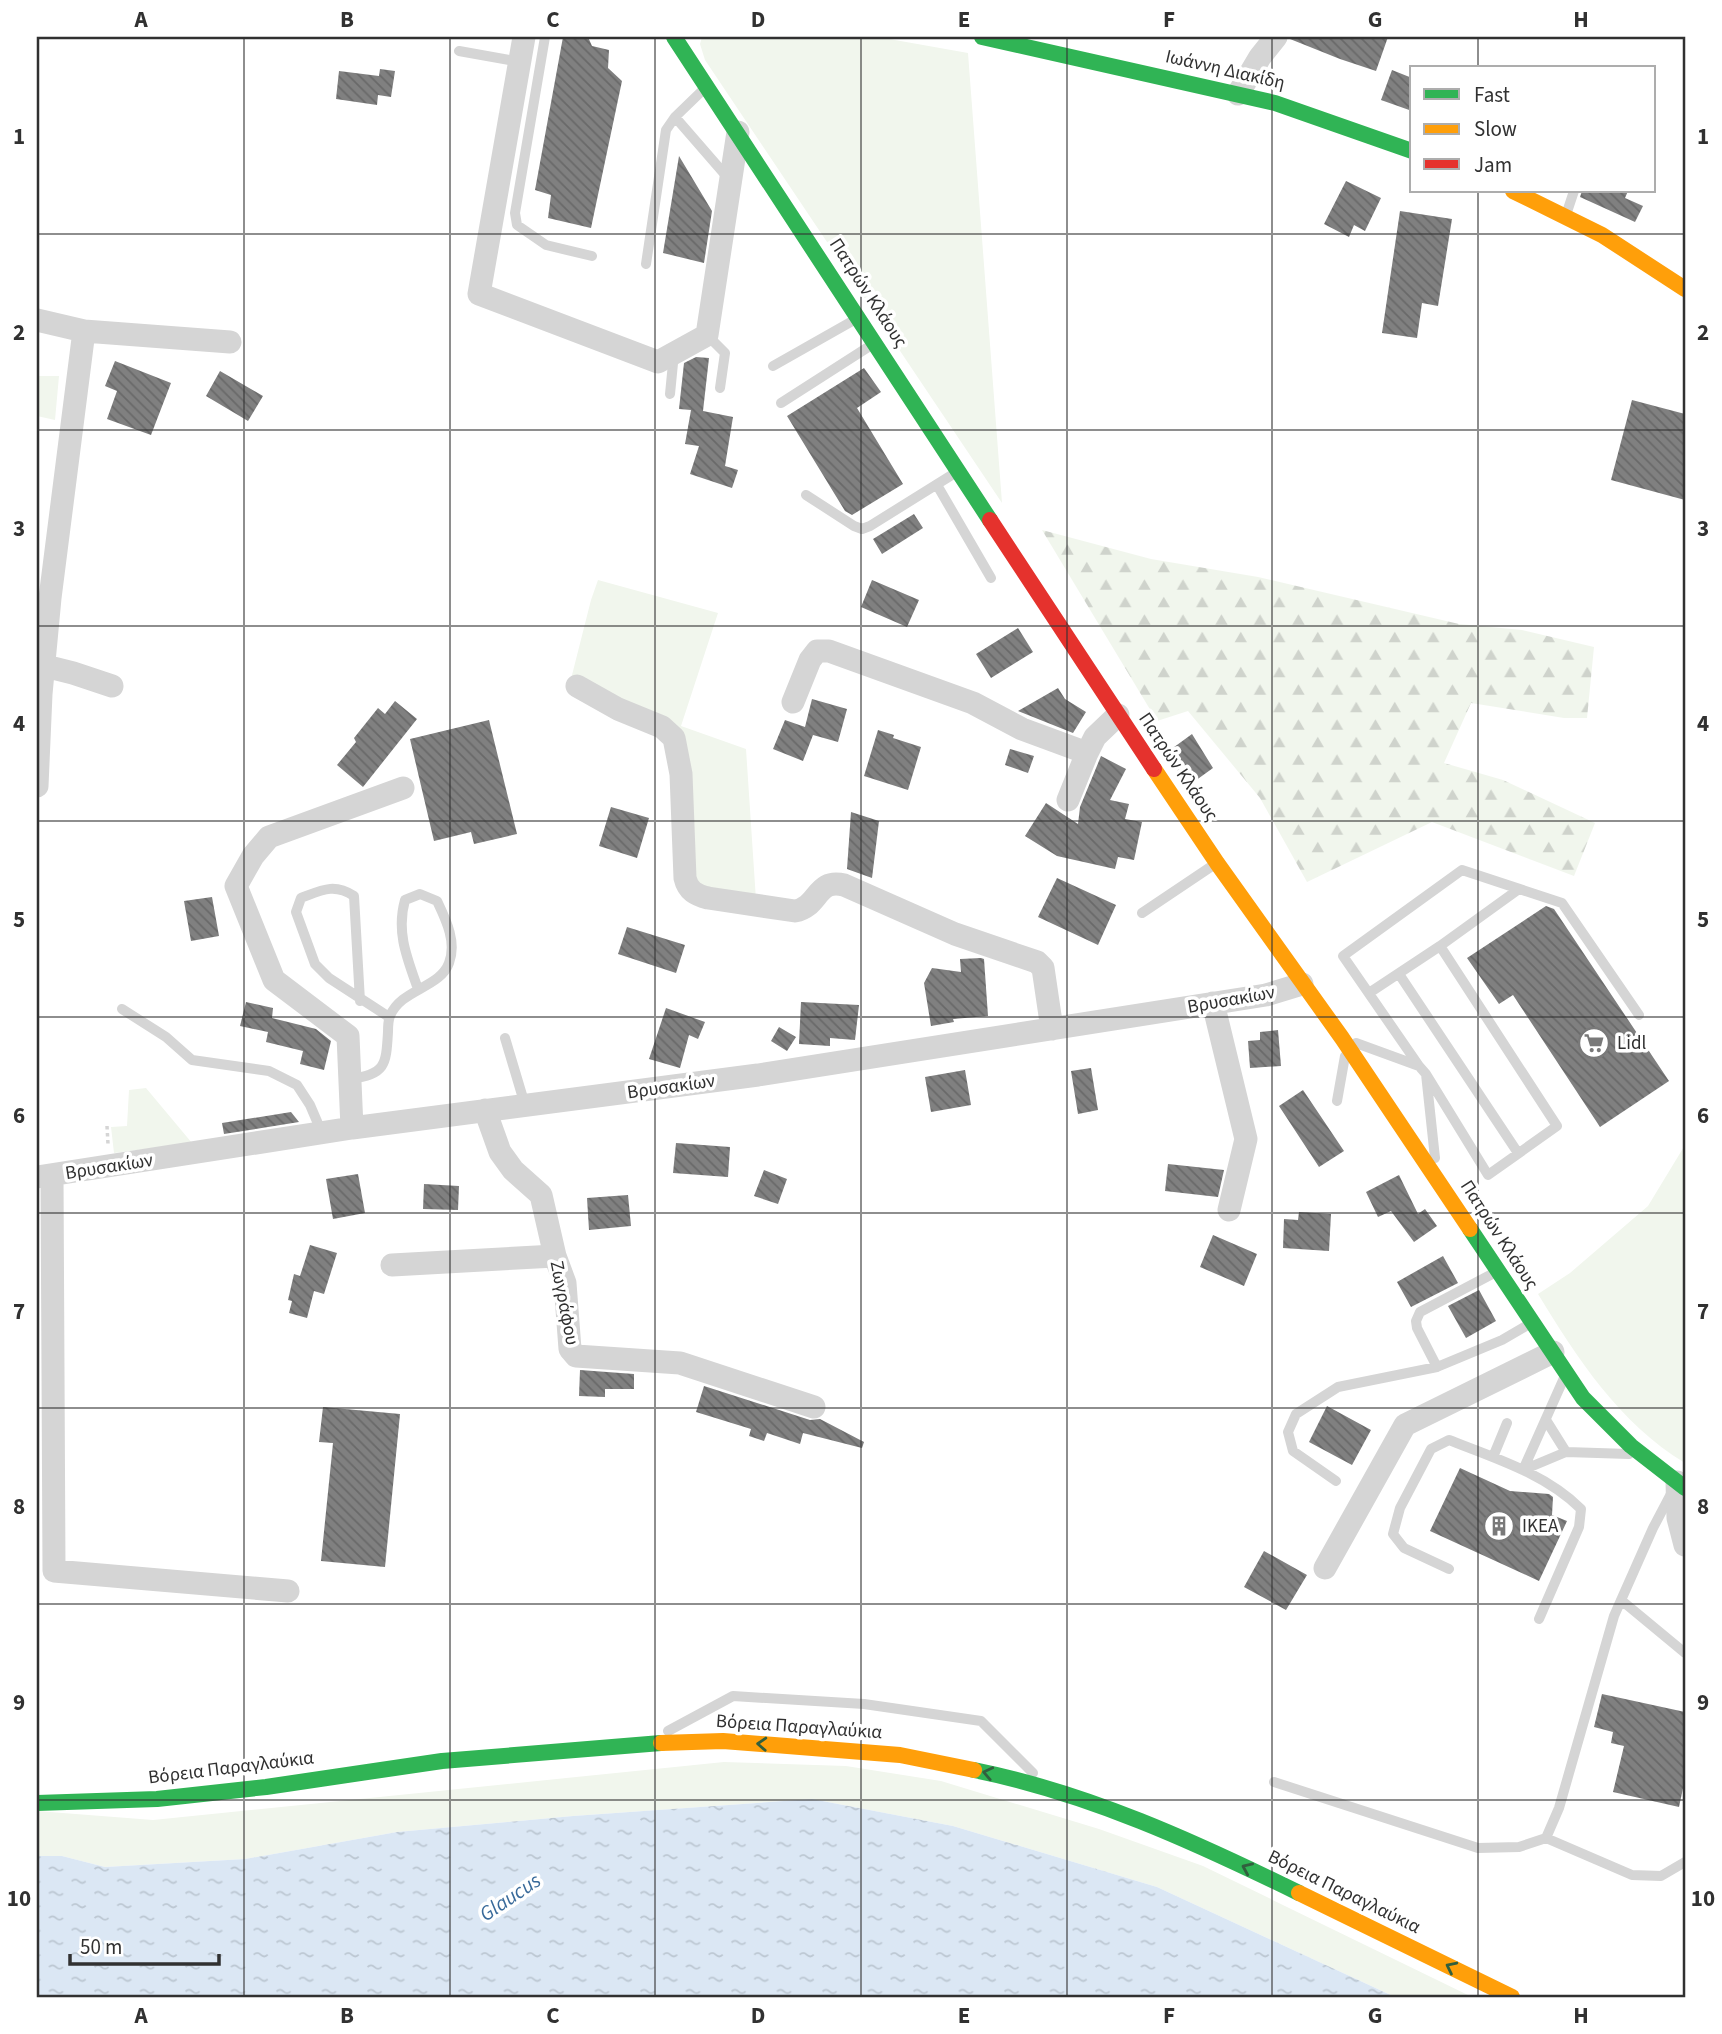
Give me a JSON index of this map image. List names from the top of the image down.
{
  "streets": {
    "main road": ["Ιωάννη Διακίδη", "Πατρών Κλάους", "Βόρεια Παραγλαύκια"],
    "street": ["Βρυσακίων", "Ζωγράφου"]
  },
  "crossings": [
    ["Πατρών Κλάους", "Βρυσακίων"],
    ["Βρυσακίων", "Ζωγράφου"]
  ],
  "one_way": ["Βόρεια Παραγλαύκια"],
  "water": ["Glaucus"],
  "places": {
    "supermarket": ["Lidl"],
    "building": ["IKEA"]
  },
  "legend": ["Fast", "Slow", "Jam"],
  "scale_bar": "50 m",
  "grid": {
    "columns": [
      "A",
      "B",
      "C",
      "D",
      "E",
      "F",
      "G",
      "H"
    ],
    "rows": [
      "1",
      "2",
      "3",
      "4",
      "5",
      "6",
      "7",
      "8",
      "9",
      "10"
    ]
  }
}
